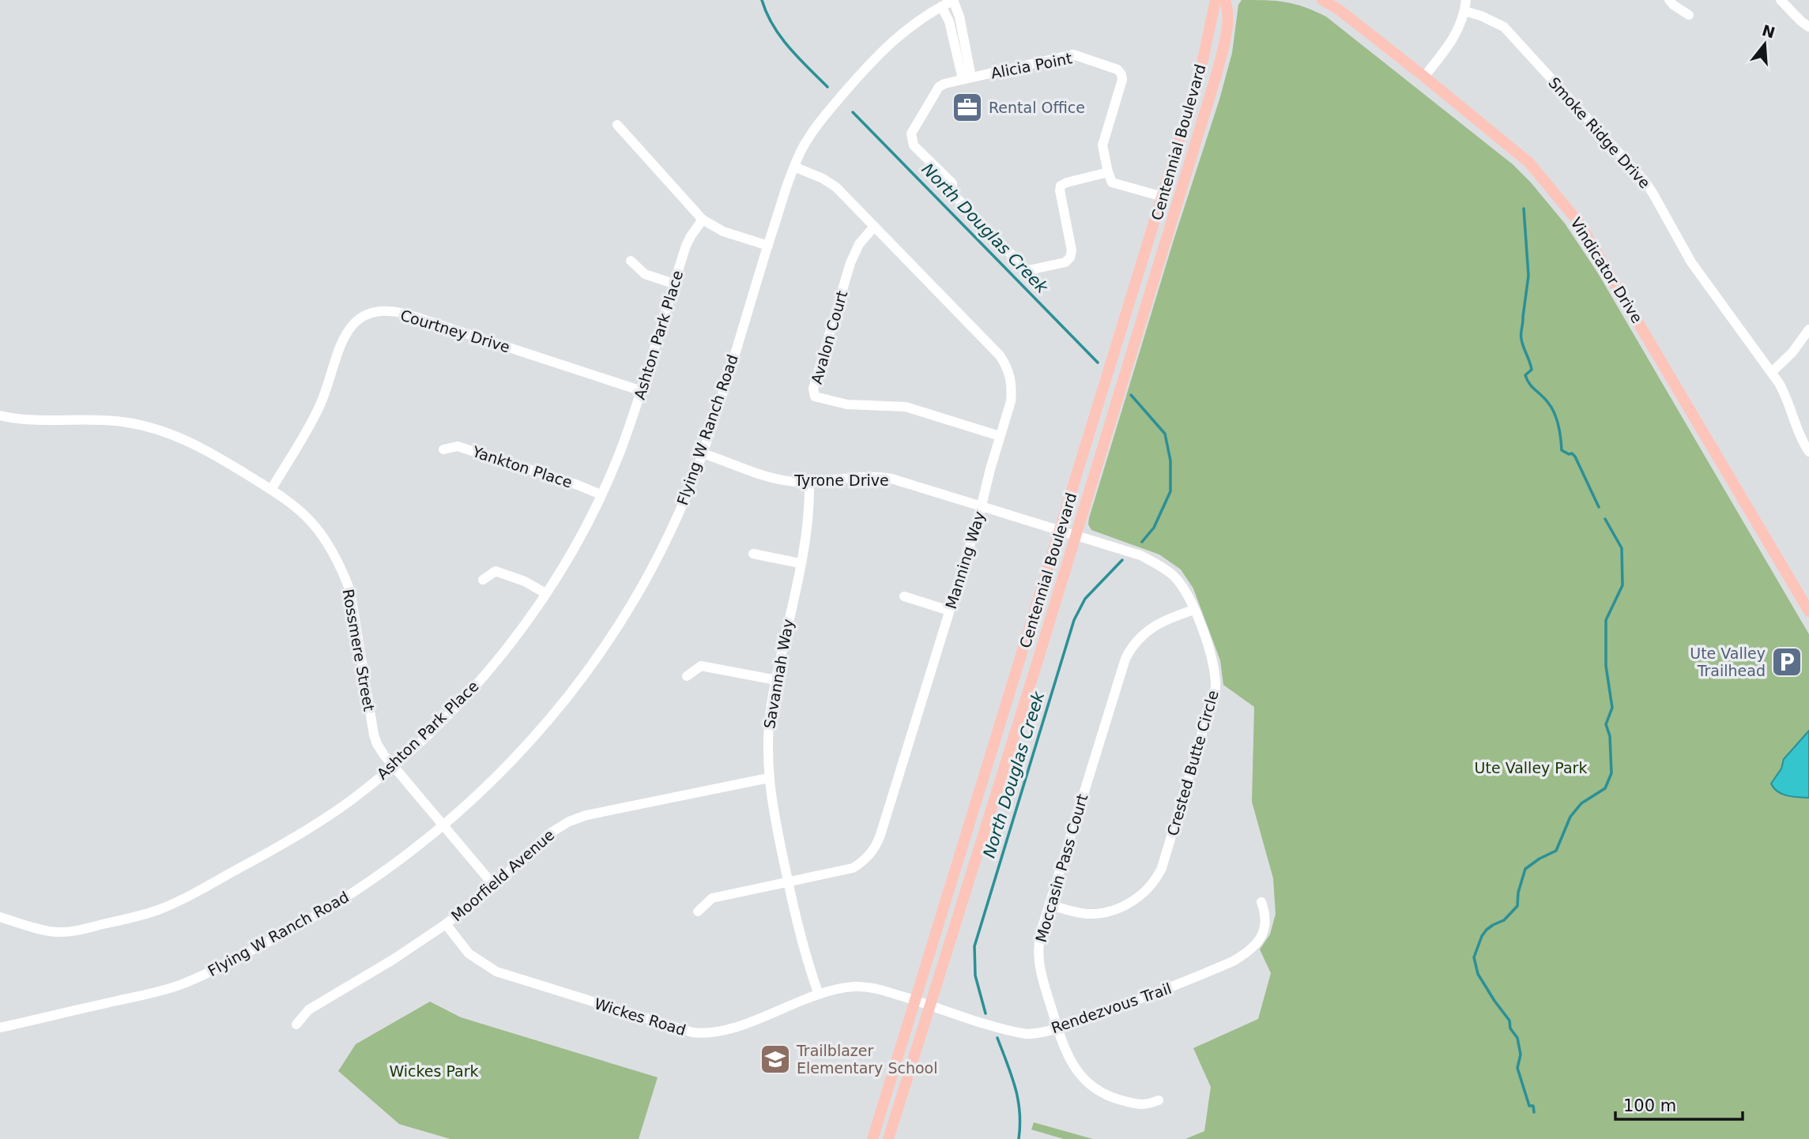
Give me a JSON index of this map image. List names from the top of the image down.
{
  "streets": {
    "main road": ["Centennial Boulevard", "Vindicator Drive"],
    "street": [
      "Alicia Point",
      "Smoke Ridge Drive",
      "Courtney Drive",
      "Ashton Park Place",
      "Avalon Court",
      "Flying W Ranch Road",
      "Yankton Place",
      "Tyrone Drive",
      "Manning Way",
      "Rossmere Street",
      "Savannah Way",
      "Crested Butte Circle",
      "Moccasin Pass Court",
      "Moorfield Avenue",
      "Rendezvous Trail",
      "Wickes Road"
    ]
  },
  "crossings": [
    ["Centennial Boulevard", "Tyrone Drive"],
    ["Centennial Boulevard", "Crested Butte Circle"],
    ["Centennial Boulevard", "Rendezvous Trail"],
    ["Centennial Boulevard", "Wickes Road"],
    ["Courtney Drive", "Ashton Park Place"],
    ["Courtney Drive", "Rossmere Street"],
    ["Ashton Park Place", "Yankton Place"],
    ["Ashton Park Place", "Rossmere Street"],
    ["Avalon Court", "Manning Way"],
    ["Flying W Ranch Road", "Tyrone Drive"],
    ["Flying W Ranch Road", "Manning Way"],
    ["Flying W Ranch Road", "Rossmere Street"],
    ["Tyrone Drive", "Manning Way"],
    ["Tyrone Drive", "Savannah Way"],
    ["Tyrone Drive", "Crested Butte Circle"],
    ["Manning Way", "Savannah Way"],
    ["Rossmere Street", "Moorfield Avenue"],
    ["Savannah Way", "Moorfield Avenue"],
    ["Savannah Way", "Wickes Road"],
    ["Crested Butte Circle", "Moccasin Pass Court"],
    ["Moccasin Pass Court", "Rendezvous Trail"],
    ["Moorfield Avenue", "Wickes Road"],
    ["Rendezvous Trail", "Wickes Road"]
  ],
  "water": ["North Douglas Creek"],
  "parks": ["Ute Valley Park", "Wickes Park"],
  "places": {
    "office": ["Rental Office"],
    "parking": ["Ute Valley Trailhead"],
    "school or university": ["Trailblazer Elementary School"]
  },
  "scale_bar": "100 m",
  "north": "top"
}
